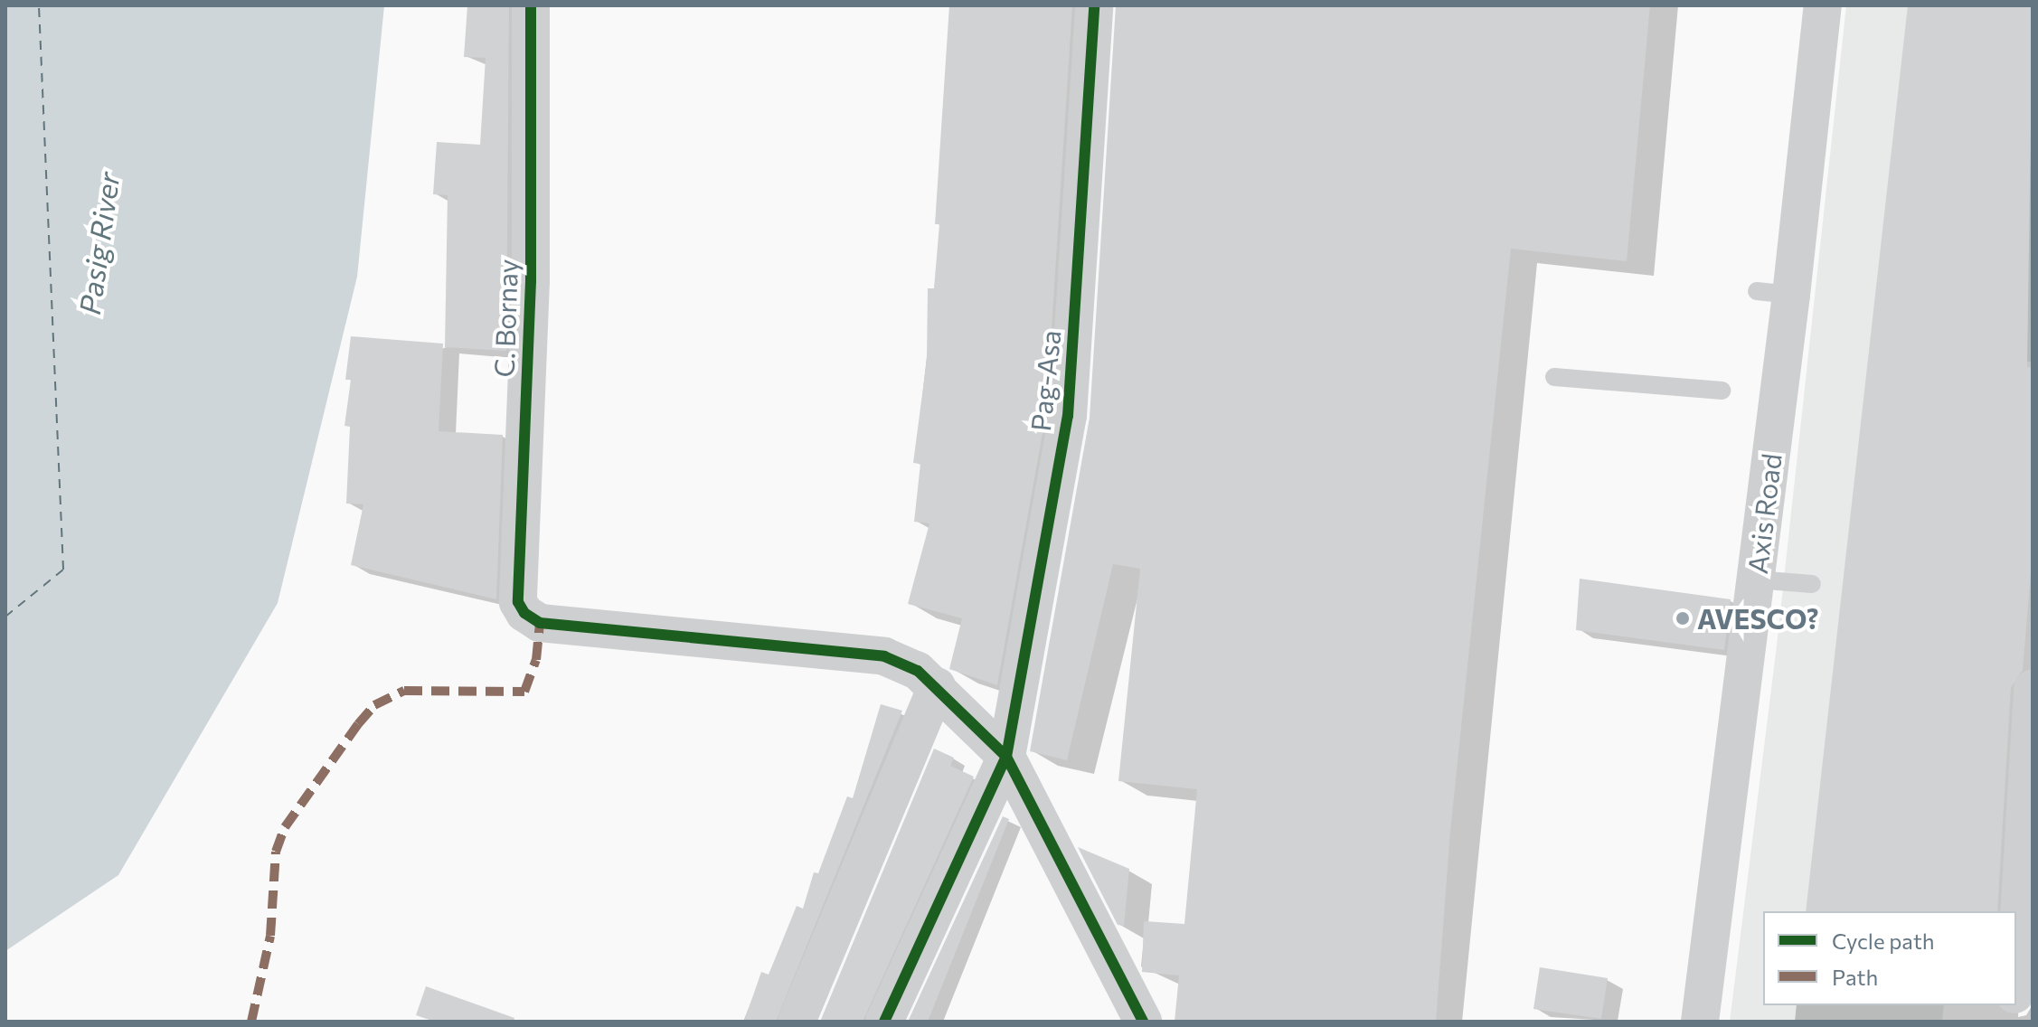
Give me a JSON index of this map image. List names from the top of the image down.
{
  "streets": {
    "street": ["C. Bornay", "Pag-Asa", "Axis Road"]
  },
  "water": ["Pasig River"],
  "places": ["AVESCO?"],
  "legend": ["Cycle path", "Path"]
}
